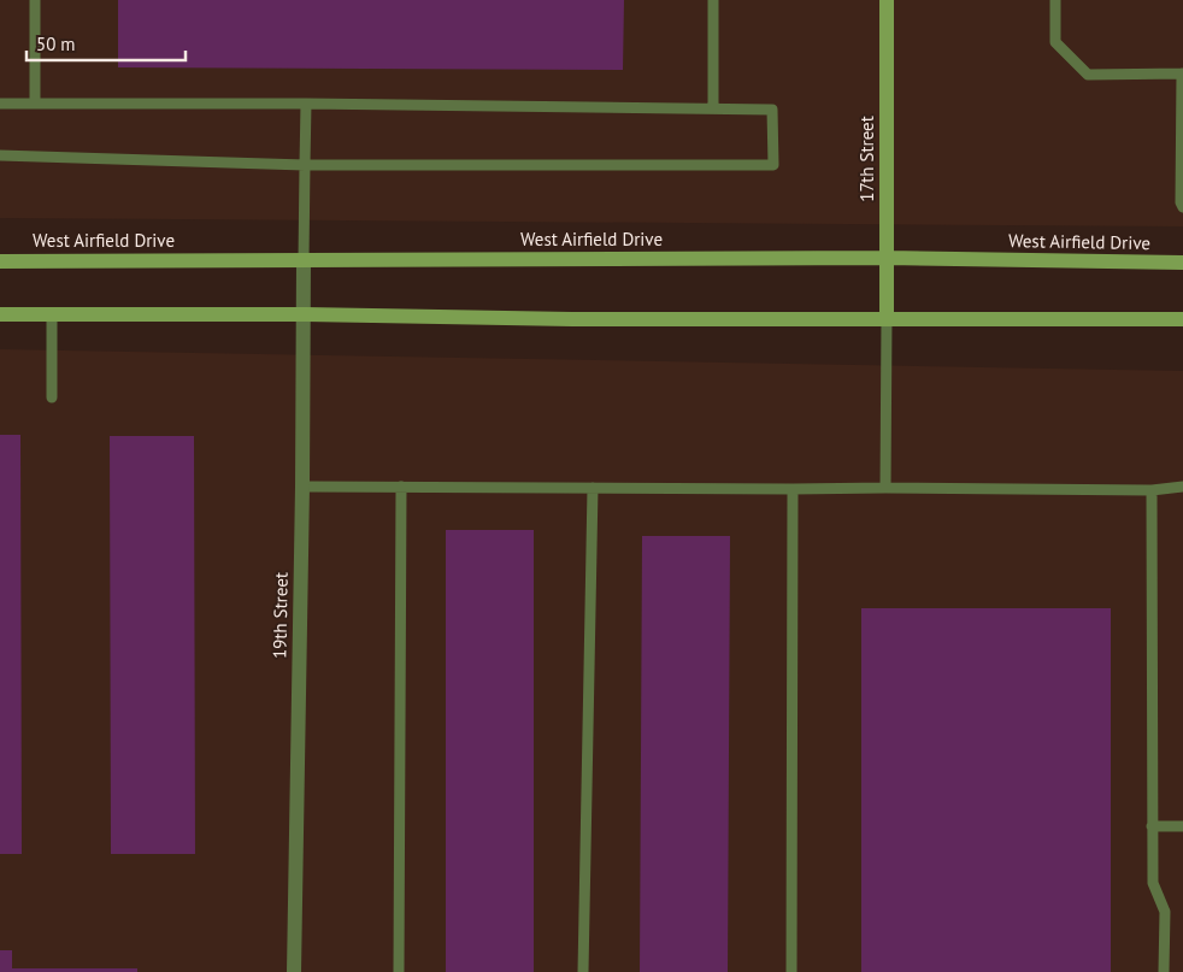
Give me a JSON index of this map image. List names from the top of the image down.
{
  "streets": {
    "street": ["17th Street", "West Airfield Drive", "19th Street"]
  },
  "crossings": [
    ["17th Street", "West Airfield Drive"],
    ["West Airfield Drive", "19th Street"]
  ],
  "scale_bar": "50 m"
}
